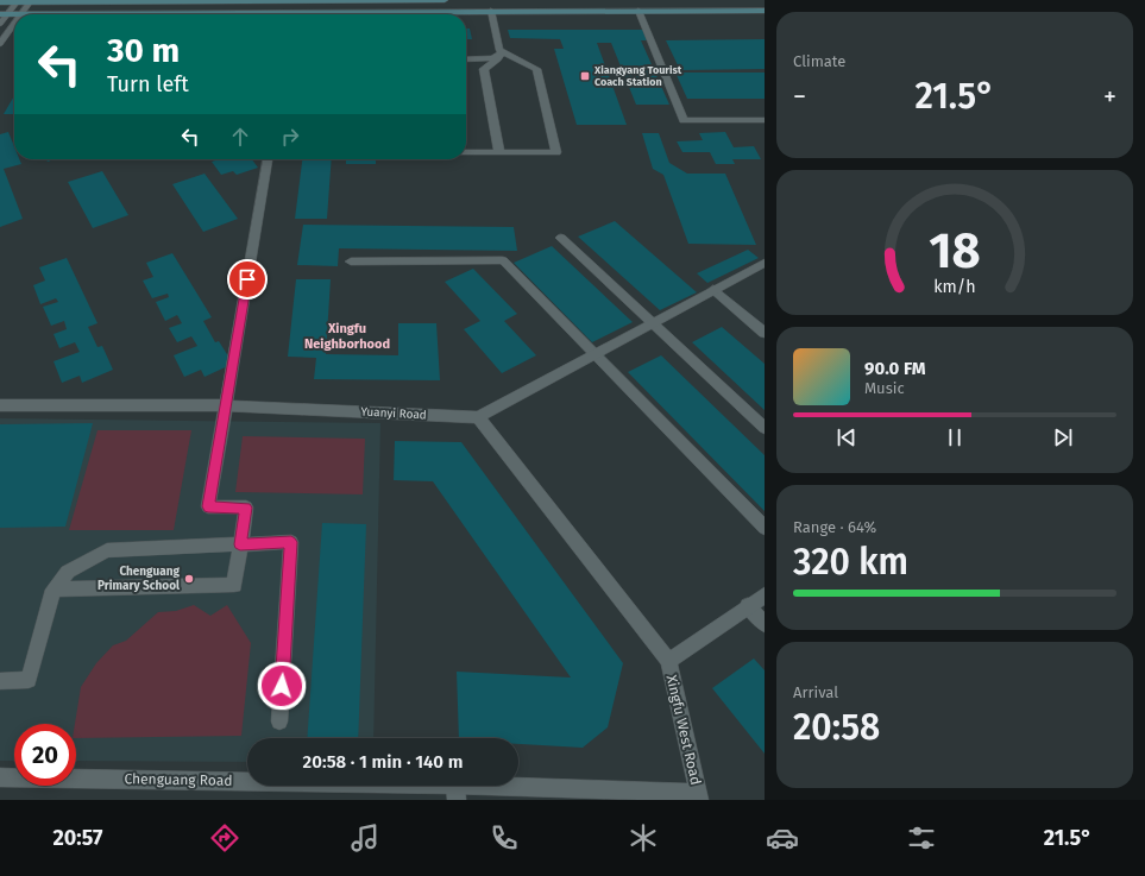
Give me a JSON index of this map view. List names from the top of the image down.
{
  "streets": {
    "street": ["Yuanyi Road", "Xingfu West Road", "Chenguang Road"]
  },
  "crossings": [
    ["Xingfu West Road", "Chenguang Road"]
  ],
  "districts": ["Xingfu Neighborhood"],
  "places": {
    "transit": ["Xiangyang Tourist Coach Station"],
    "other": ["Chenguang Primary School"]
  },
  "page": {
    "tile": [
      "Climate",
      ["Range · 64%", "320 km"],
      ["Arrival", "20:58"]
    ],
    "turn": ["30 m", "Turn left"],
    "heat": ["−", "21.5°", "+"],
    "song": ["90.0 FM", "Music"],
    "limit": "20",
    "trip": "20:58 · 1 min · 140 m",
    "tabs": ["20:57", "21.5°"],
    "gauge": ["18", "km/h"]
  }
}
